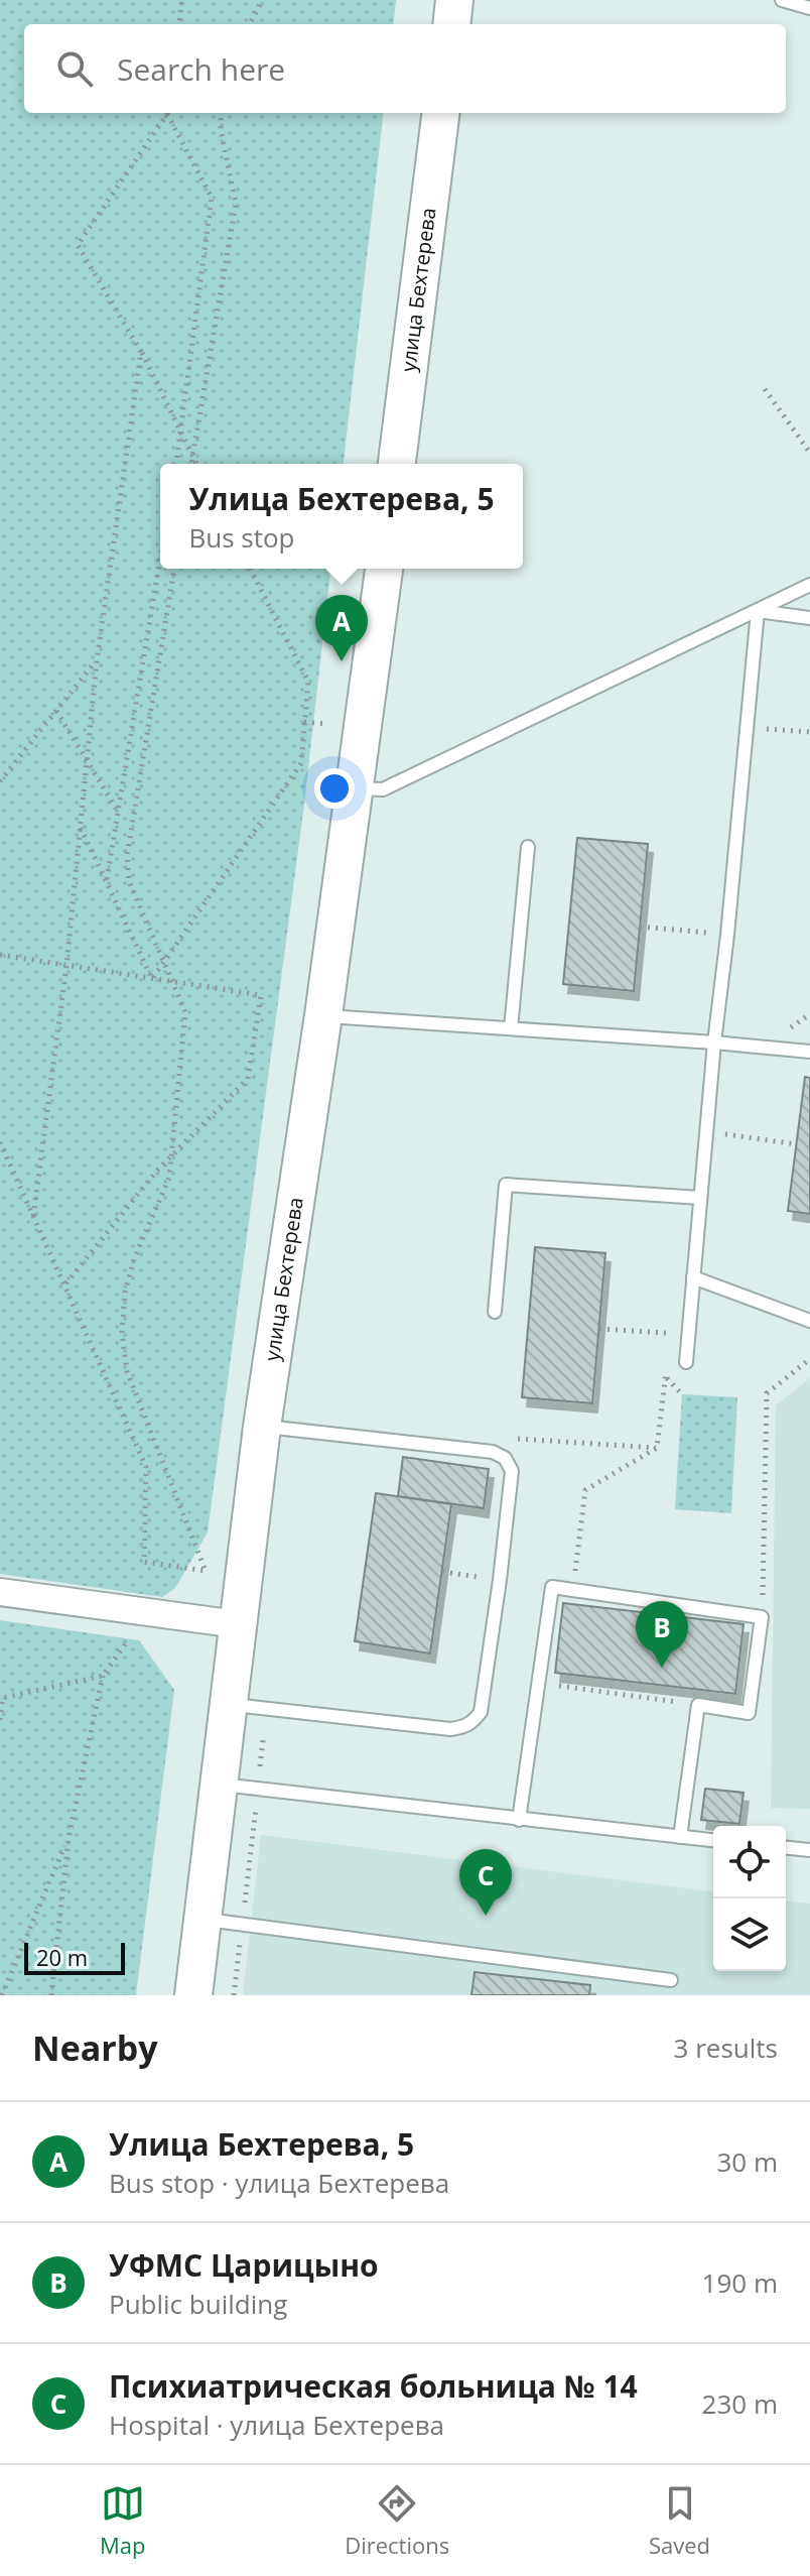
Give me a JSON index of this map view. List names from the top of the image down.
{
  "streets": {
    "street": ["улица Бехтерева"]
  },
  "scale_bar": "20 m",
  "page": {
    "search": "Search here",
    "popup": ["Улица Бехтерева, 5", "Bus stop"],
    "pins": ["A", "B", "C"],
    "scale": "20 m",
    "heading": ["Nearby", "3 results"],
    "list": [
      {
        "mark": "A",
        "name": "Улица Бехтерева, 5",
        "note": "Bus stop · улица Бехтерева",
        "value": "30 m"
      },
      {
        "mark": "B",
        "name": "УФМС Царицыно",
        "note": "Public building",
        "value": "190 m"
      },
      {
        "mark": "C",
        "name": "Психиатрическая больница № 14",
        "note": "Hospital · улица Бехтерева",
        "value": "230 m"
      }
    ],
    "nav": ["Map", "Directions", "Saved"]
  }
}
